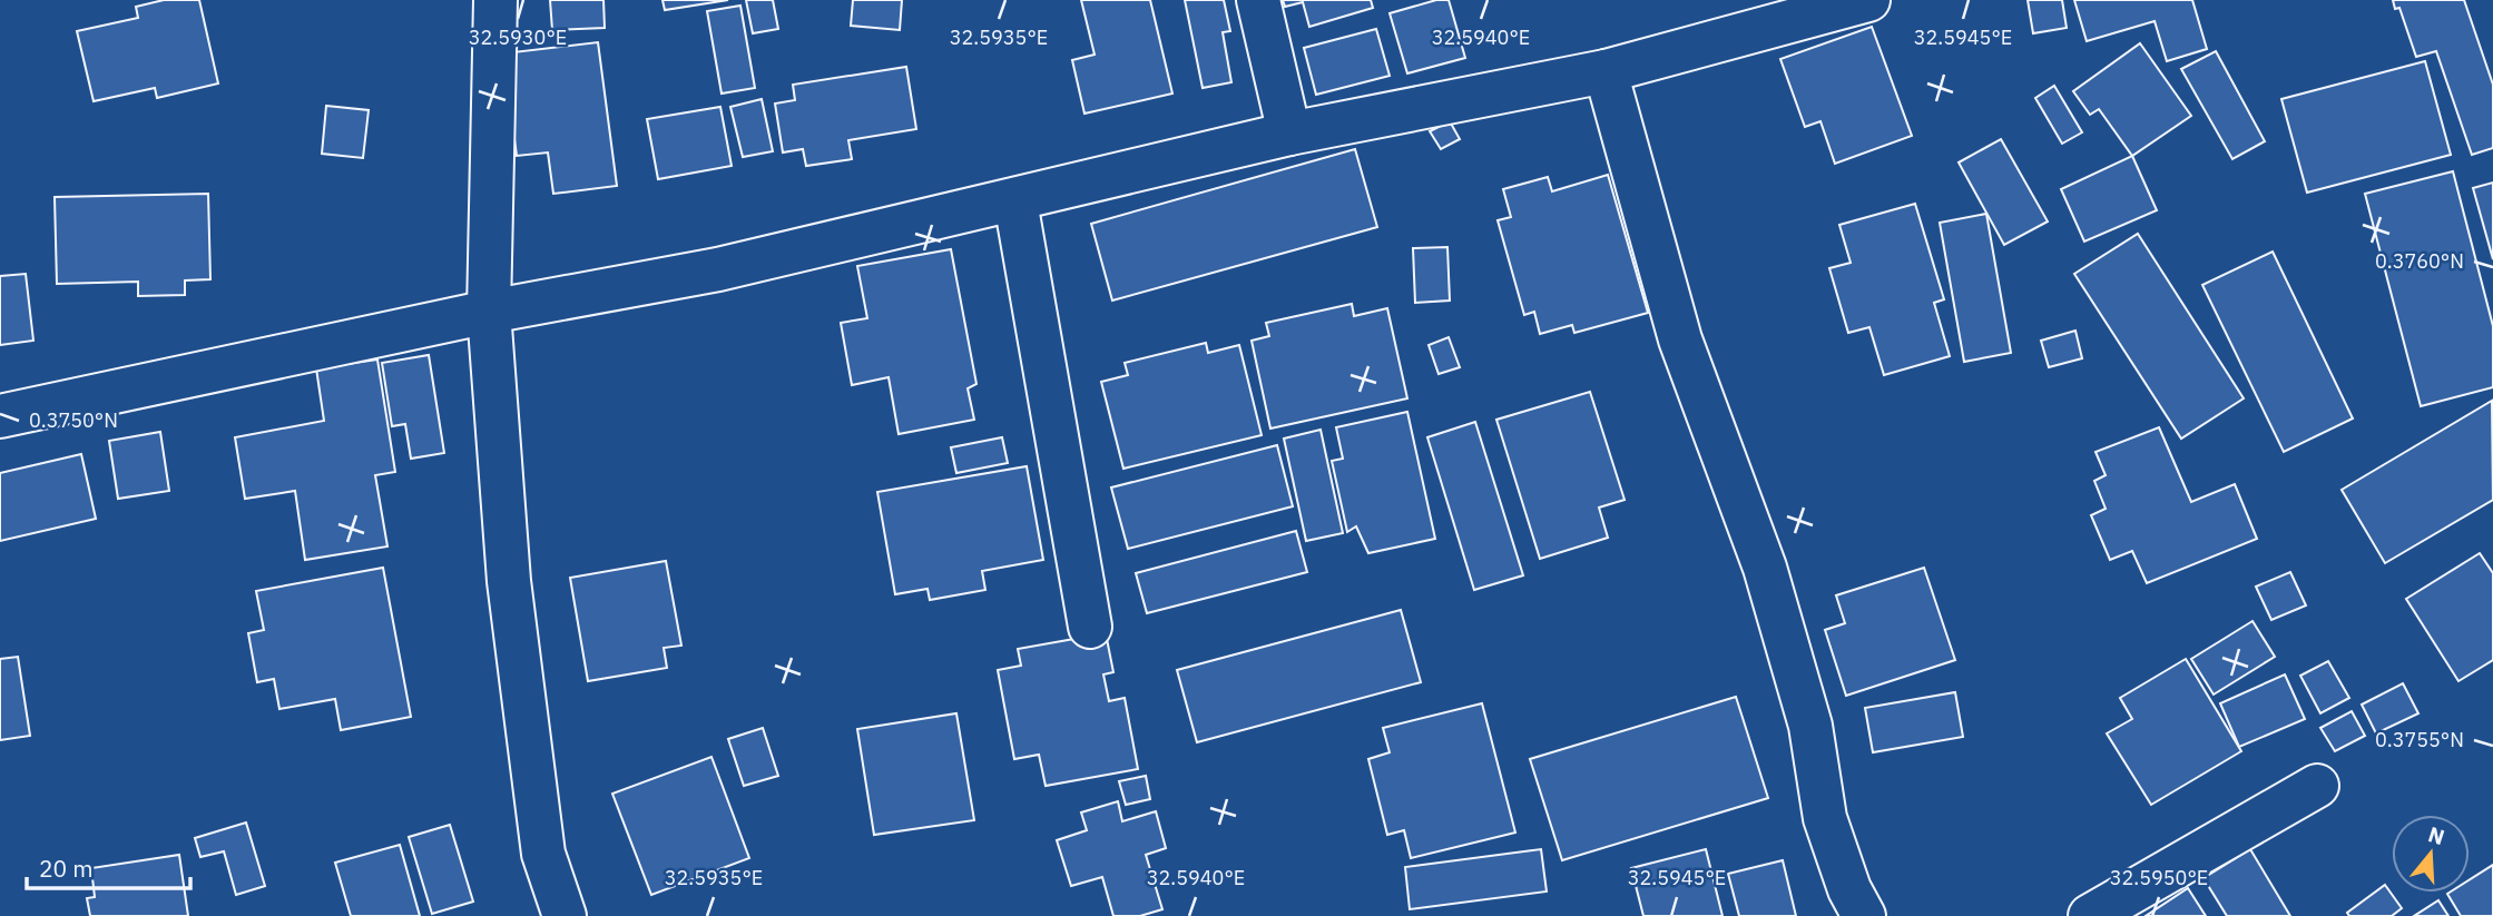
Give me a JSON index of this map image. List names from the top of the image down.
{
  "scale_bar": "20 m",
  "north": "top",
  "coordinates": [
    "32.5930°E",
    "32.5935°E",
    "32.5940°E",
    "32.5945°E",
    "0.3760°N",
    "0.3750°N",
    "0.3755°N",
    "32.5950°E"
  ]
}
